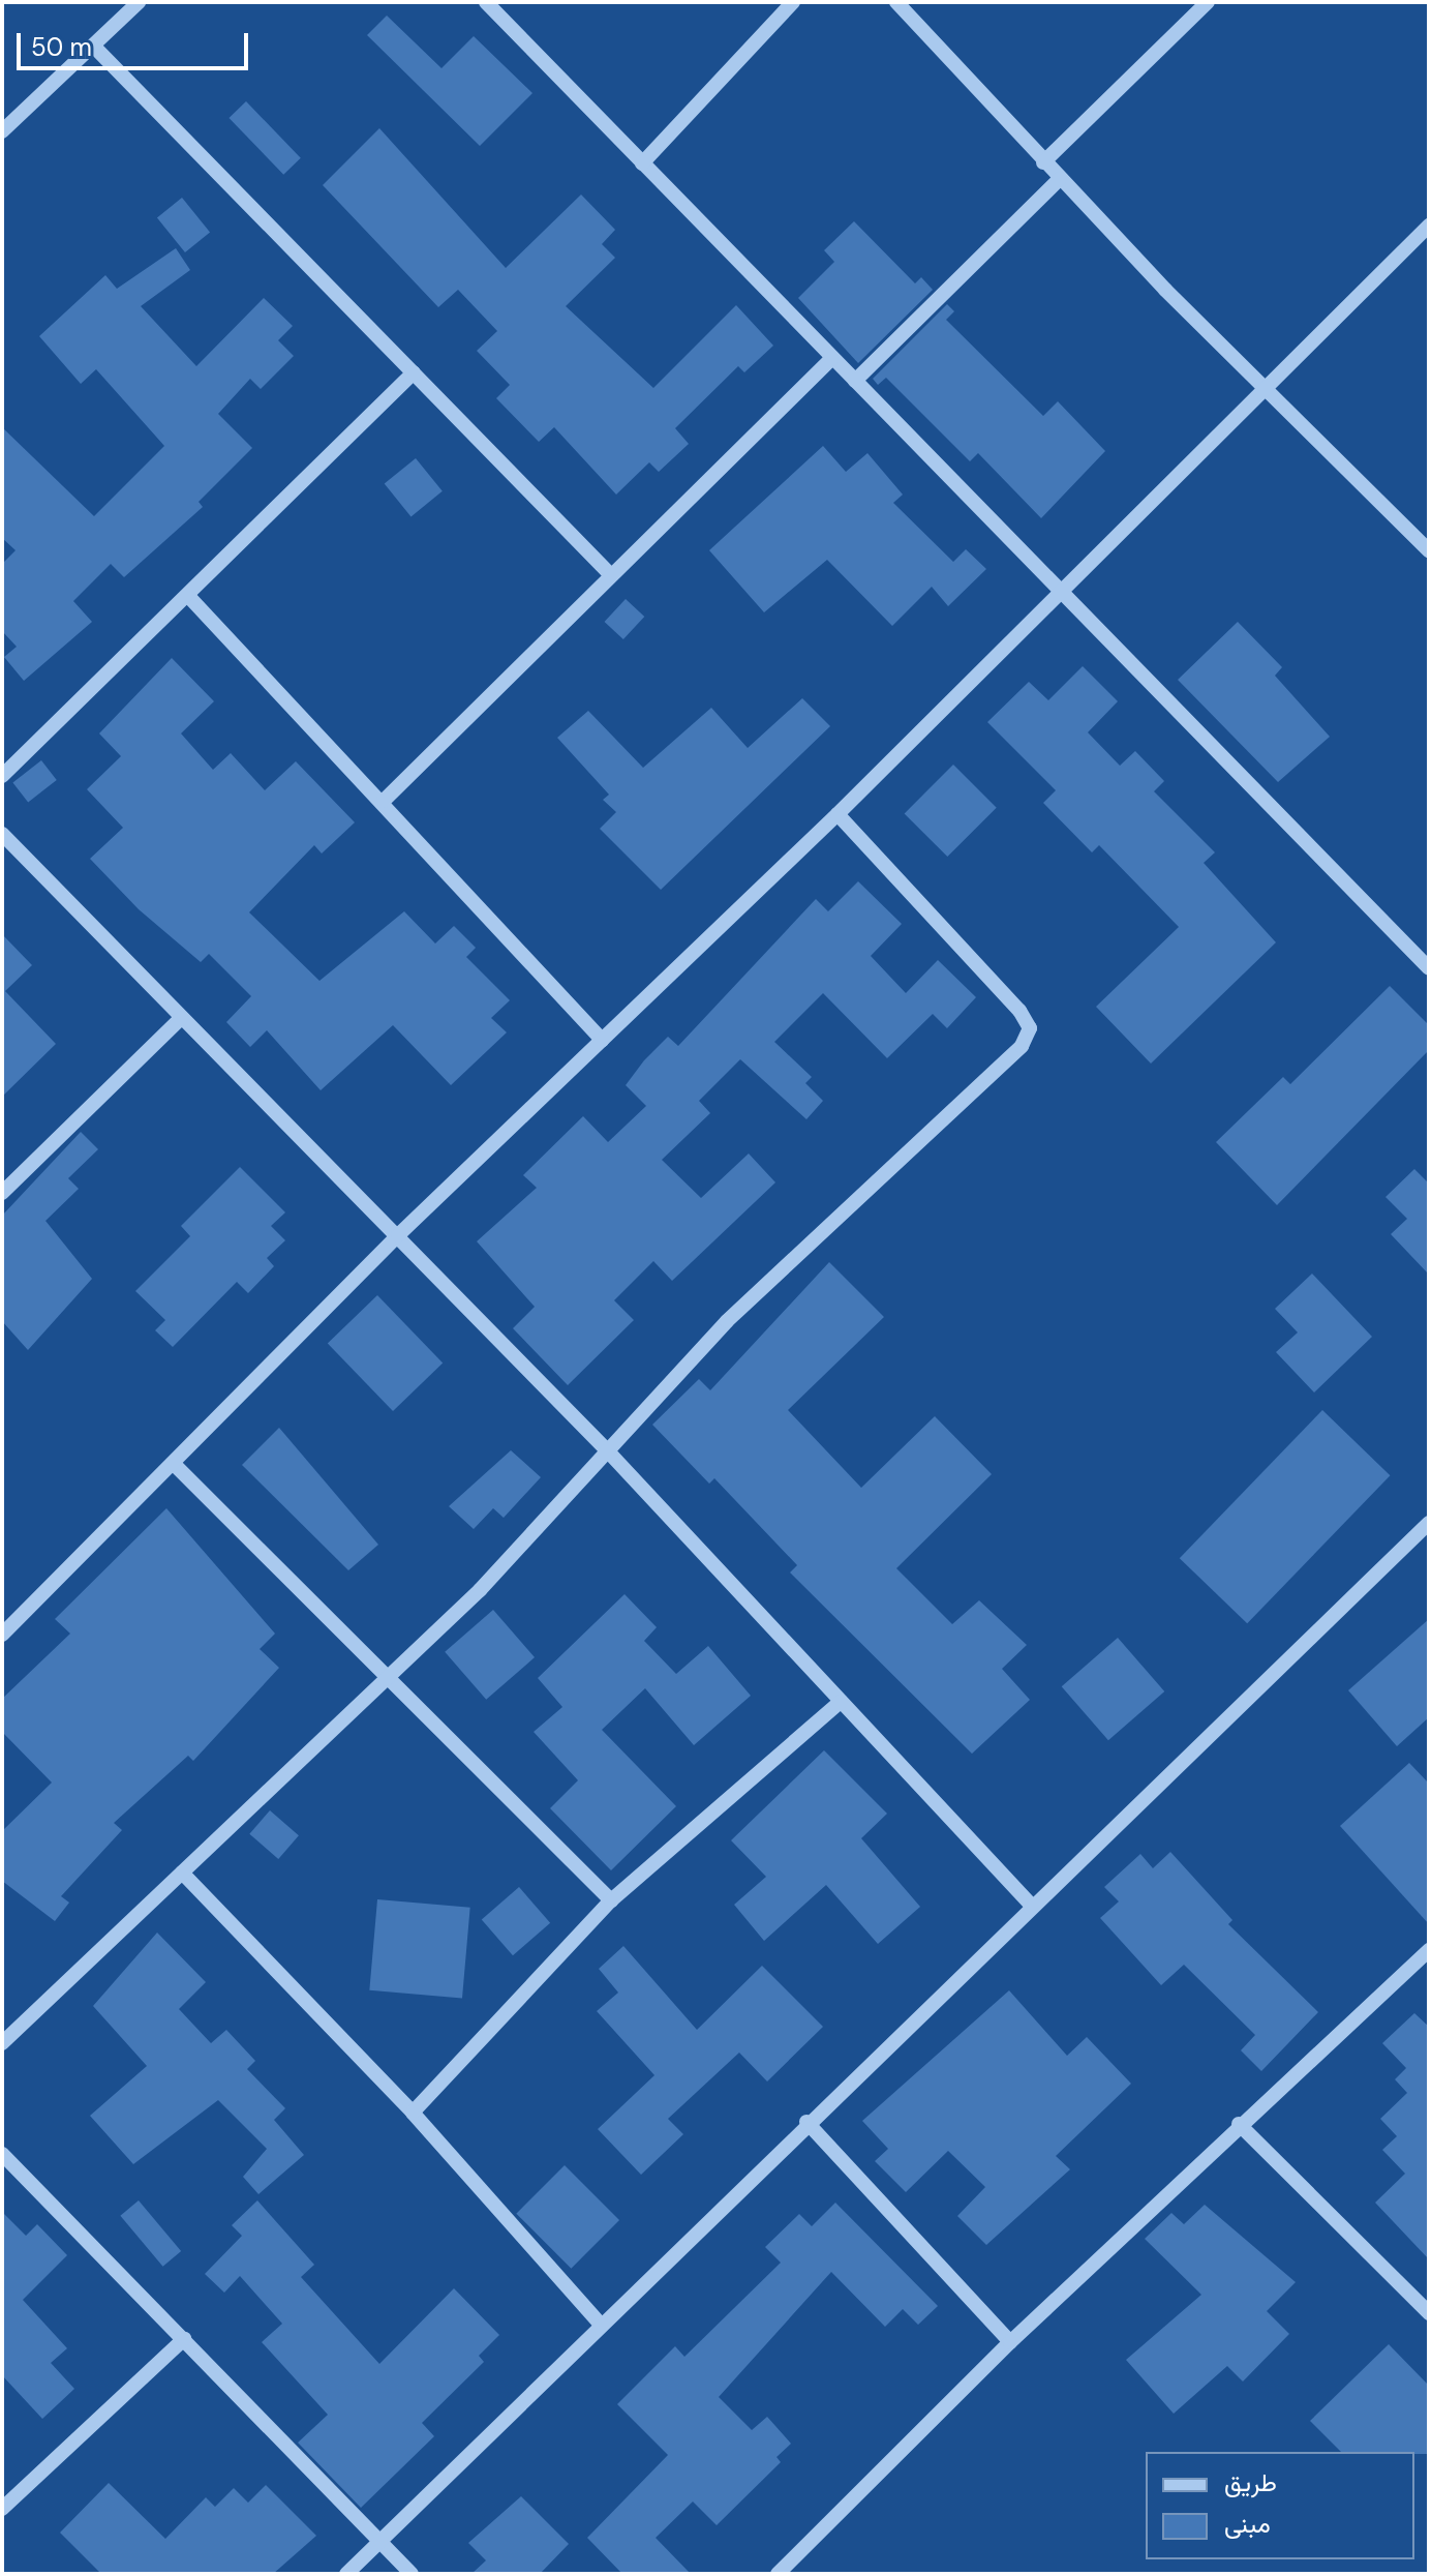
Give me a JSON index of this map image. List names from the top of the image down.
{
  "legend": ["طريق", "مبنى"],
  "scale_bar": "50 m"
}
